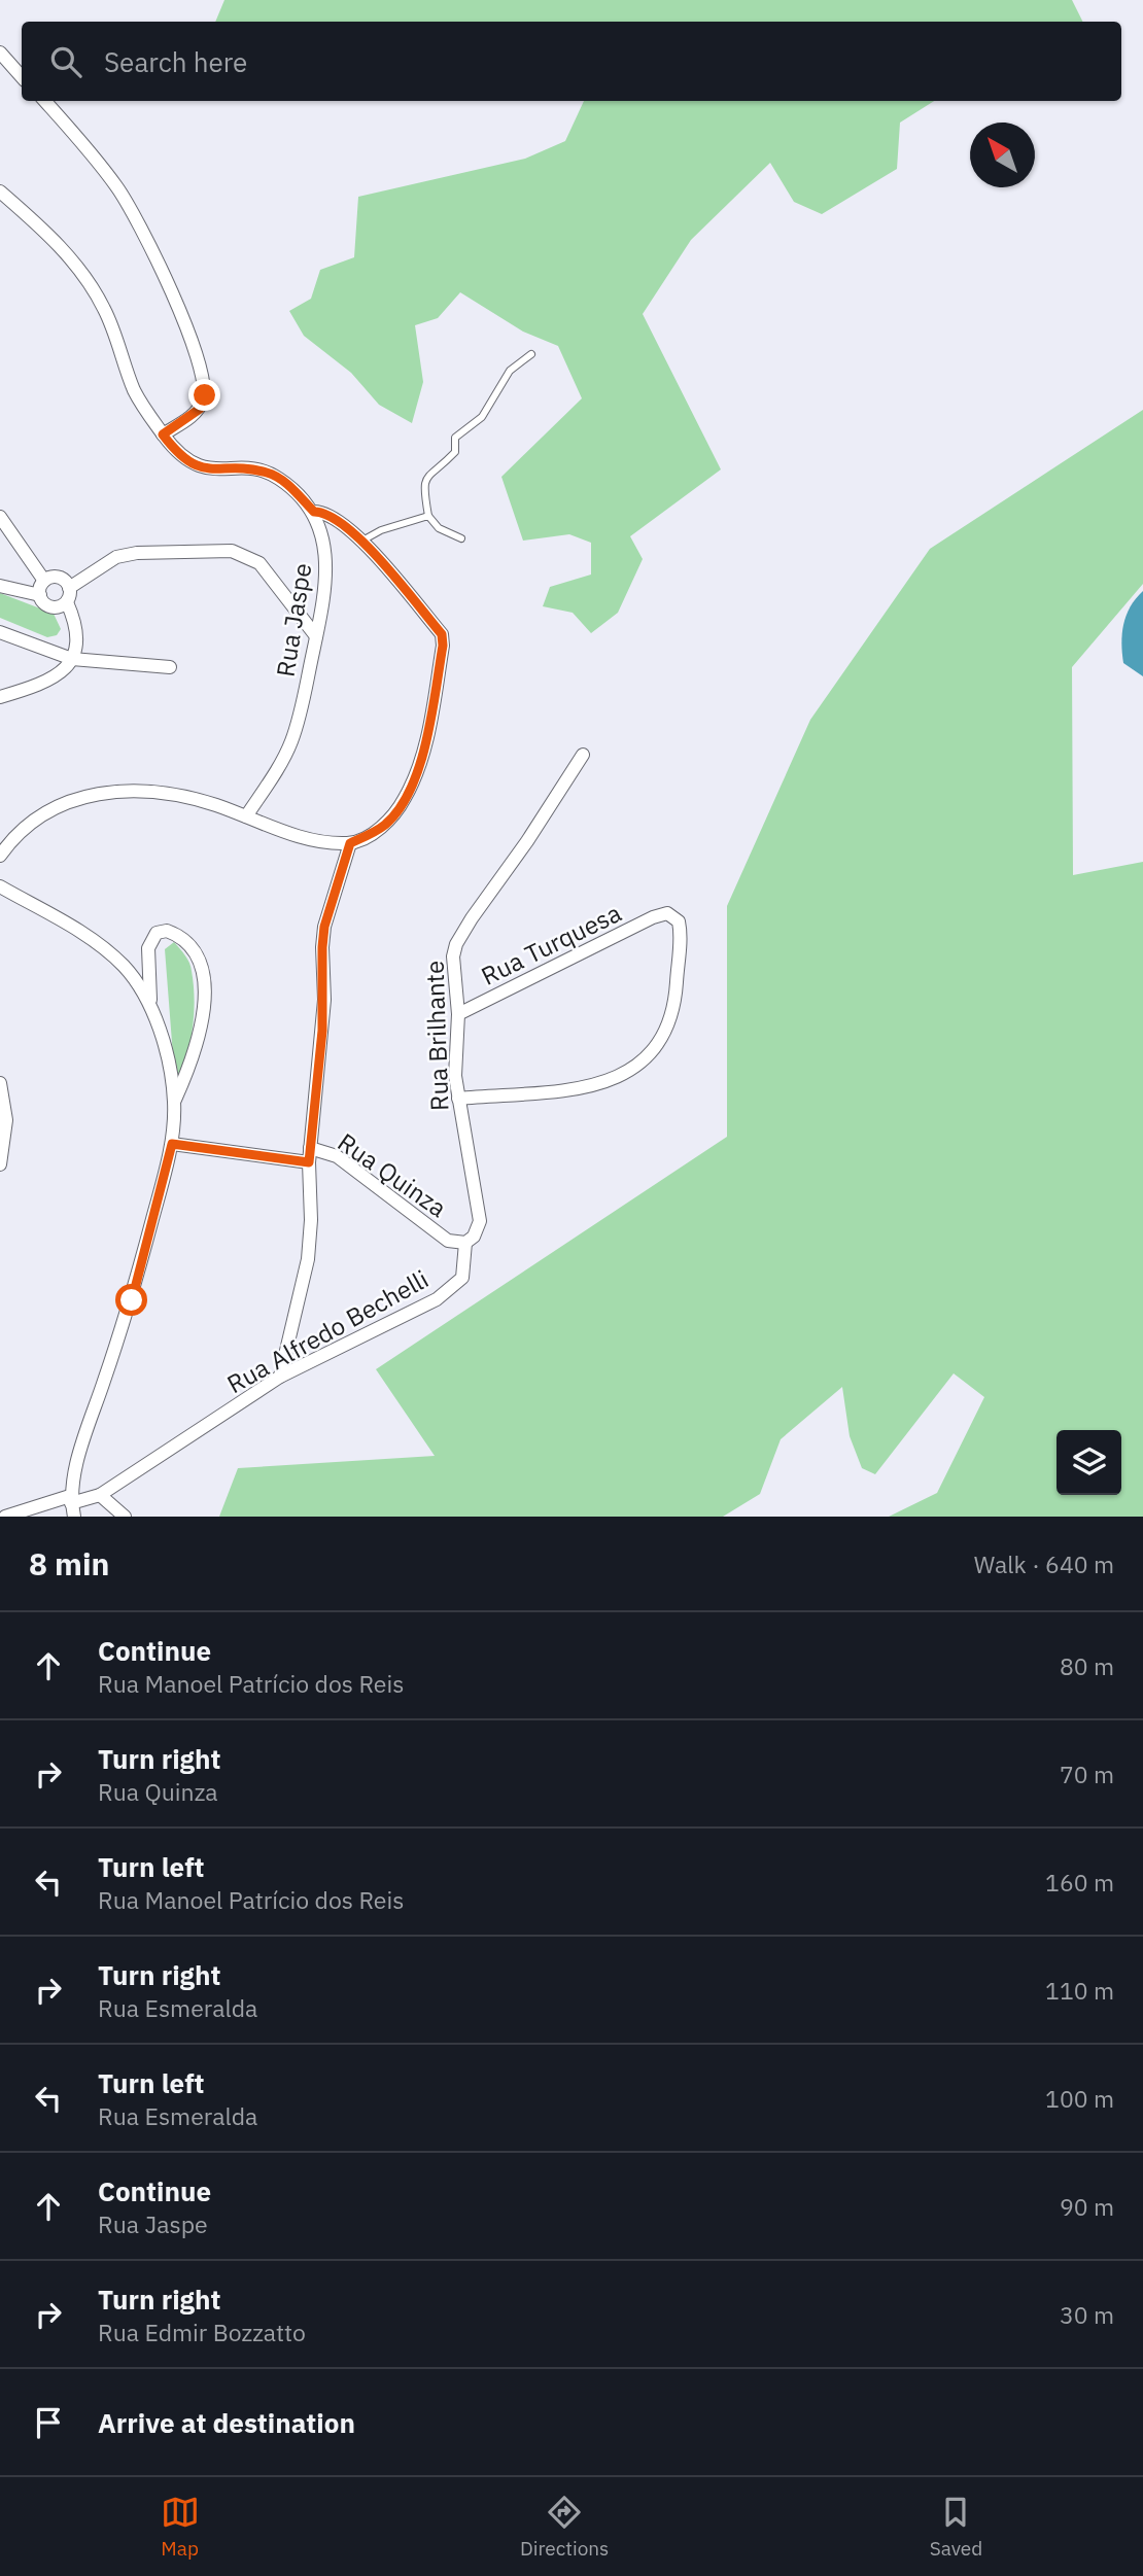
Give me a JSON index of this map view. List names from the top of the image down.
{
  "streets": {
    "street": [
      "Rua Jaspe",
      "Rua Turquesa",
      "Rua Brilhante",
      "Rua Quinza",
      "Rua Alfredo Bechelli"
    ]
  },
  "crossings": [
    ["Rua Turquesa", "Rua Brilhante"],
    ["Rua Brilhante", "Rua Quinza"],
    ["Rua Brilhante", "Rua Alfredo Bechelli"],
    ["Rua Quinza", "Rua Alfredo Bechelli"]
  ],
  "north": "top left",
  "page": {
    "search": "Search here",
    "heading": ["8 min", "Walk · 640 m"],
    "list": [
      ["Continue", "Rua Manoel Patrício dos Reis", "80 m"],
      ["Turn right", "Rua Quinza", "70 m"],
      ["Turn left", "Rua Manoel Patrício dos Reis", "160 m"],
      ["Turn right", "Rua Esmeralda", "110 m"],
      ["Turn left", "Rua Esmeralda", "100 m"],
      ["Continue", "Rua Jaspe", "90 m"],
      ["Turn right", "Rua Edmir Bozzatto", "30 m"],
      "Arrive at destination"
    ],
    "nav": ["Map", "Directions", "Saved"]
  }
}
